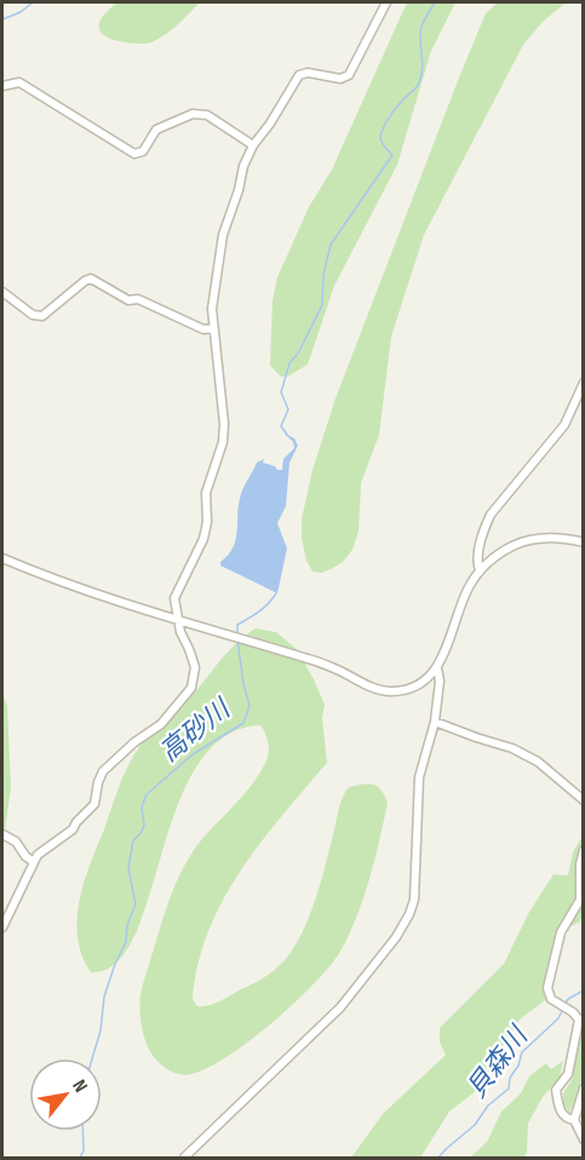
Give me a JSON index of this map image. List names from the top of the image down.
{
  "water": ["高砂川", "貝森川"],
  "north": "top right"
}
